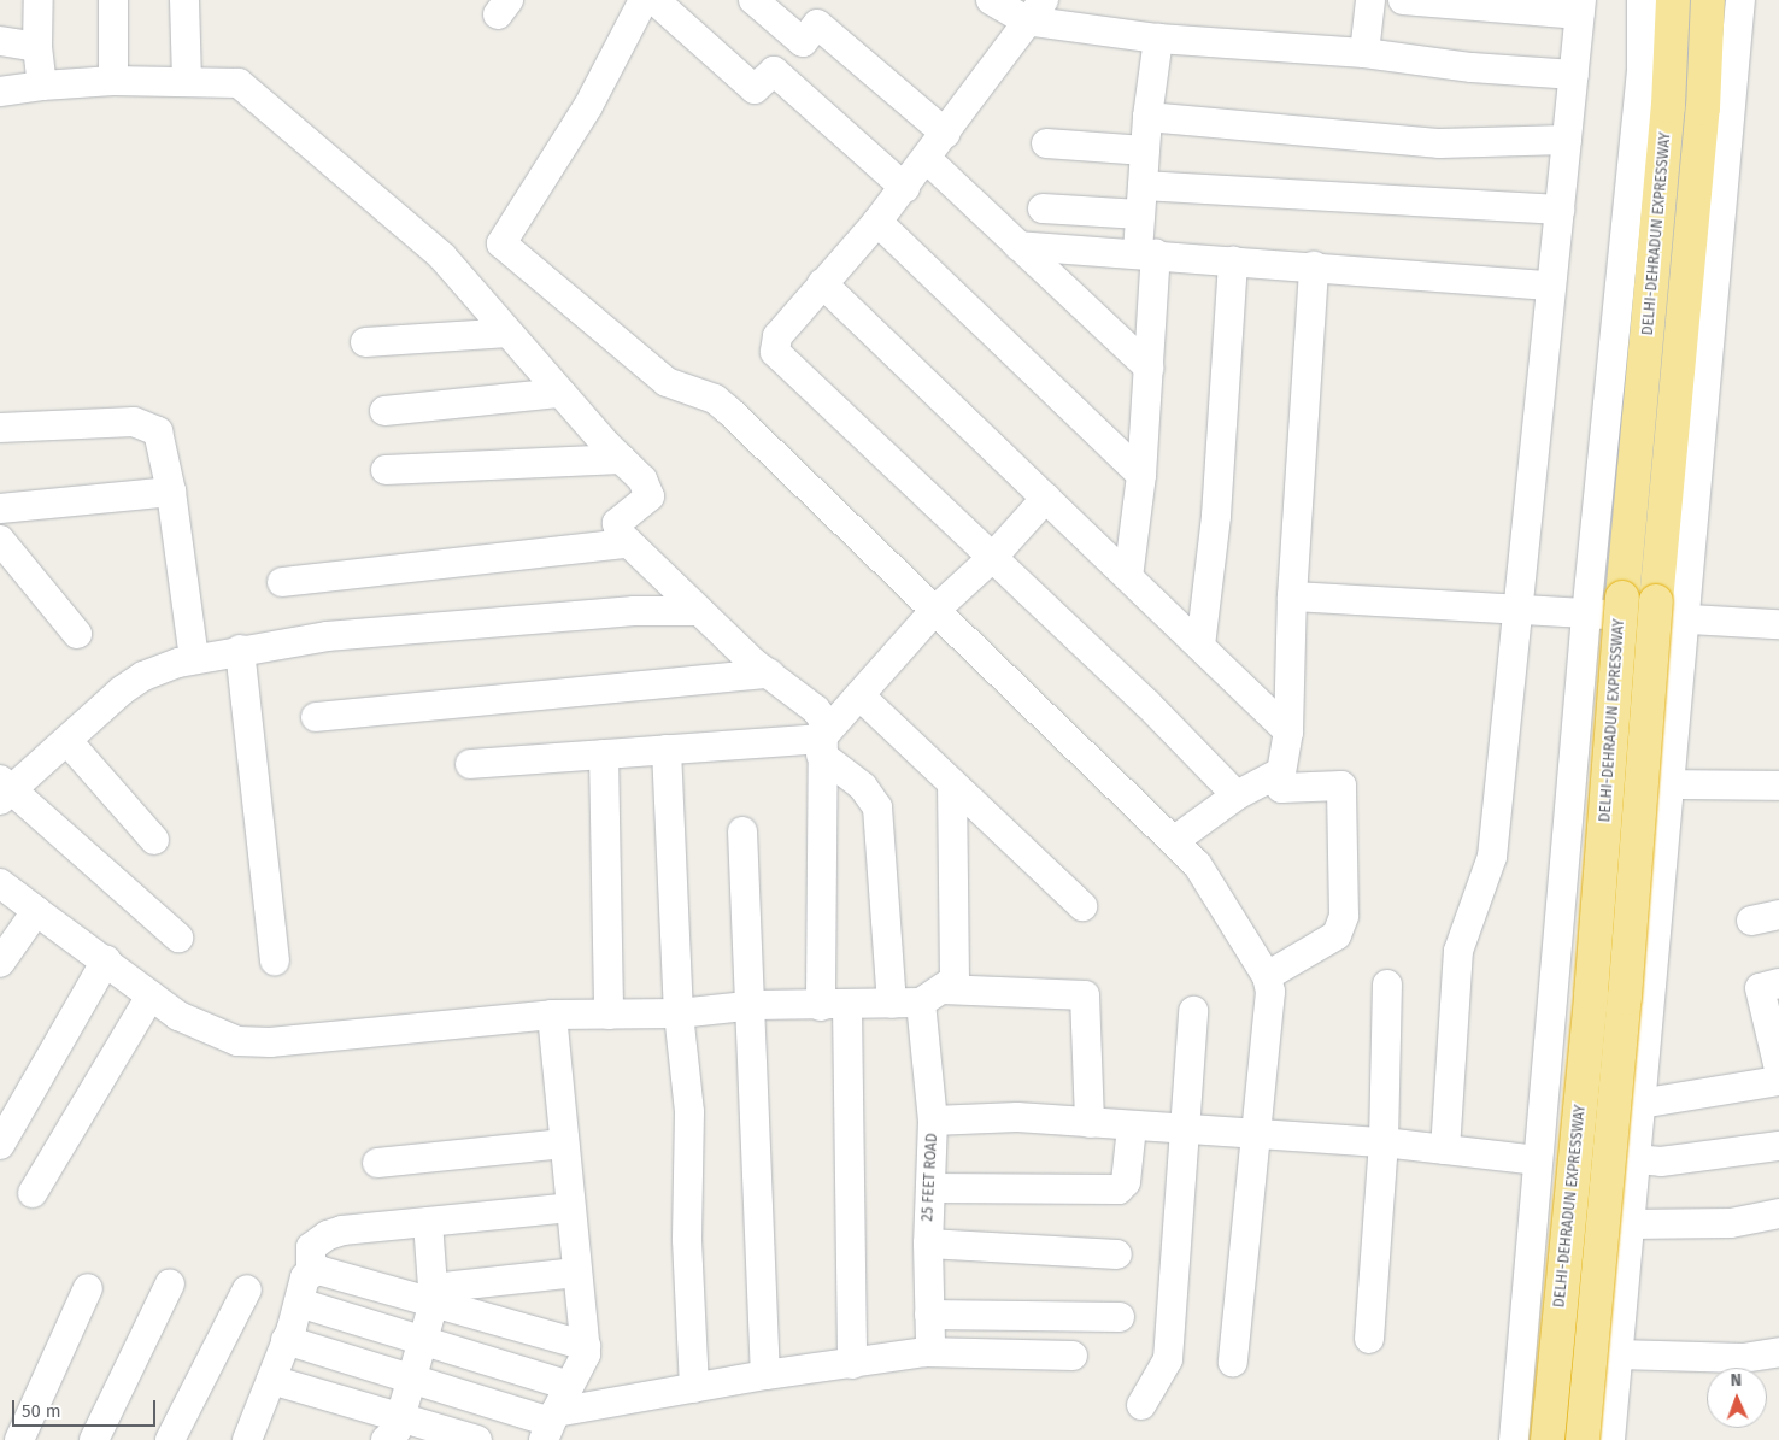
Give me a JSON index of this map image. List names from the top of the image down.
{
  "streets": {
    "highway": ["DELHI-DEHRADUN EXPRESSWAY"],
    "street": ["25 FEET ROAD"]
  },
  "scale_bar": "50 m",
  "north": "top"
}
